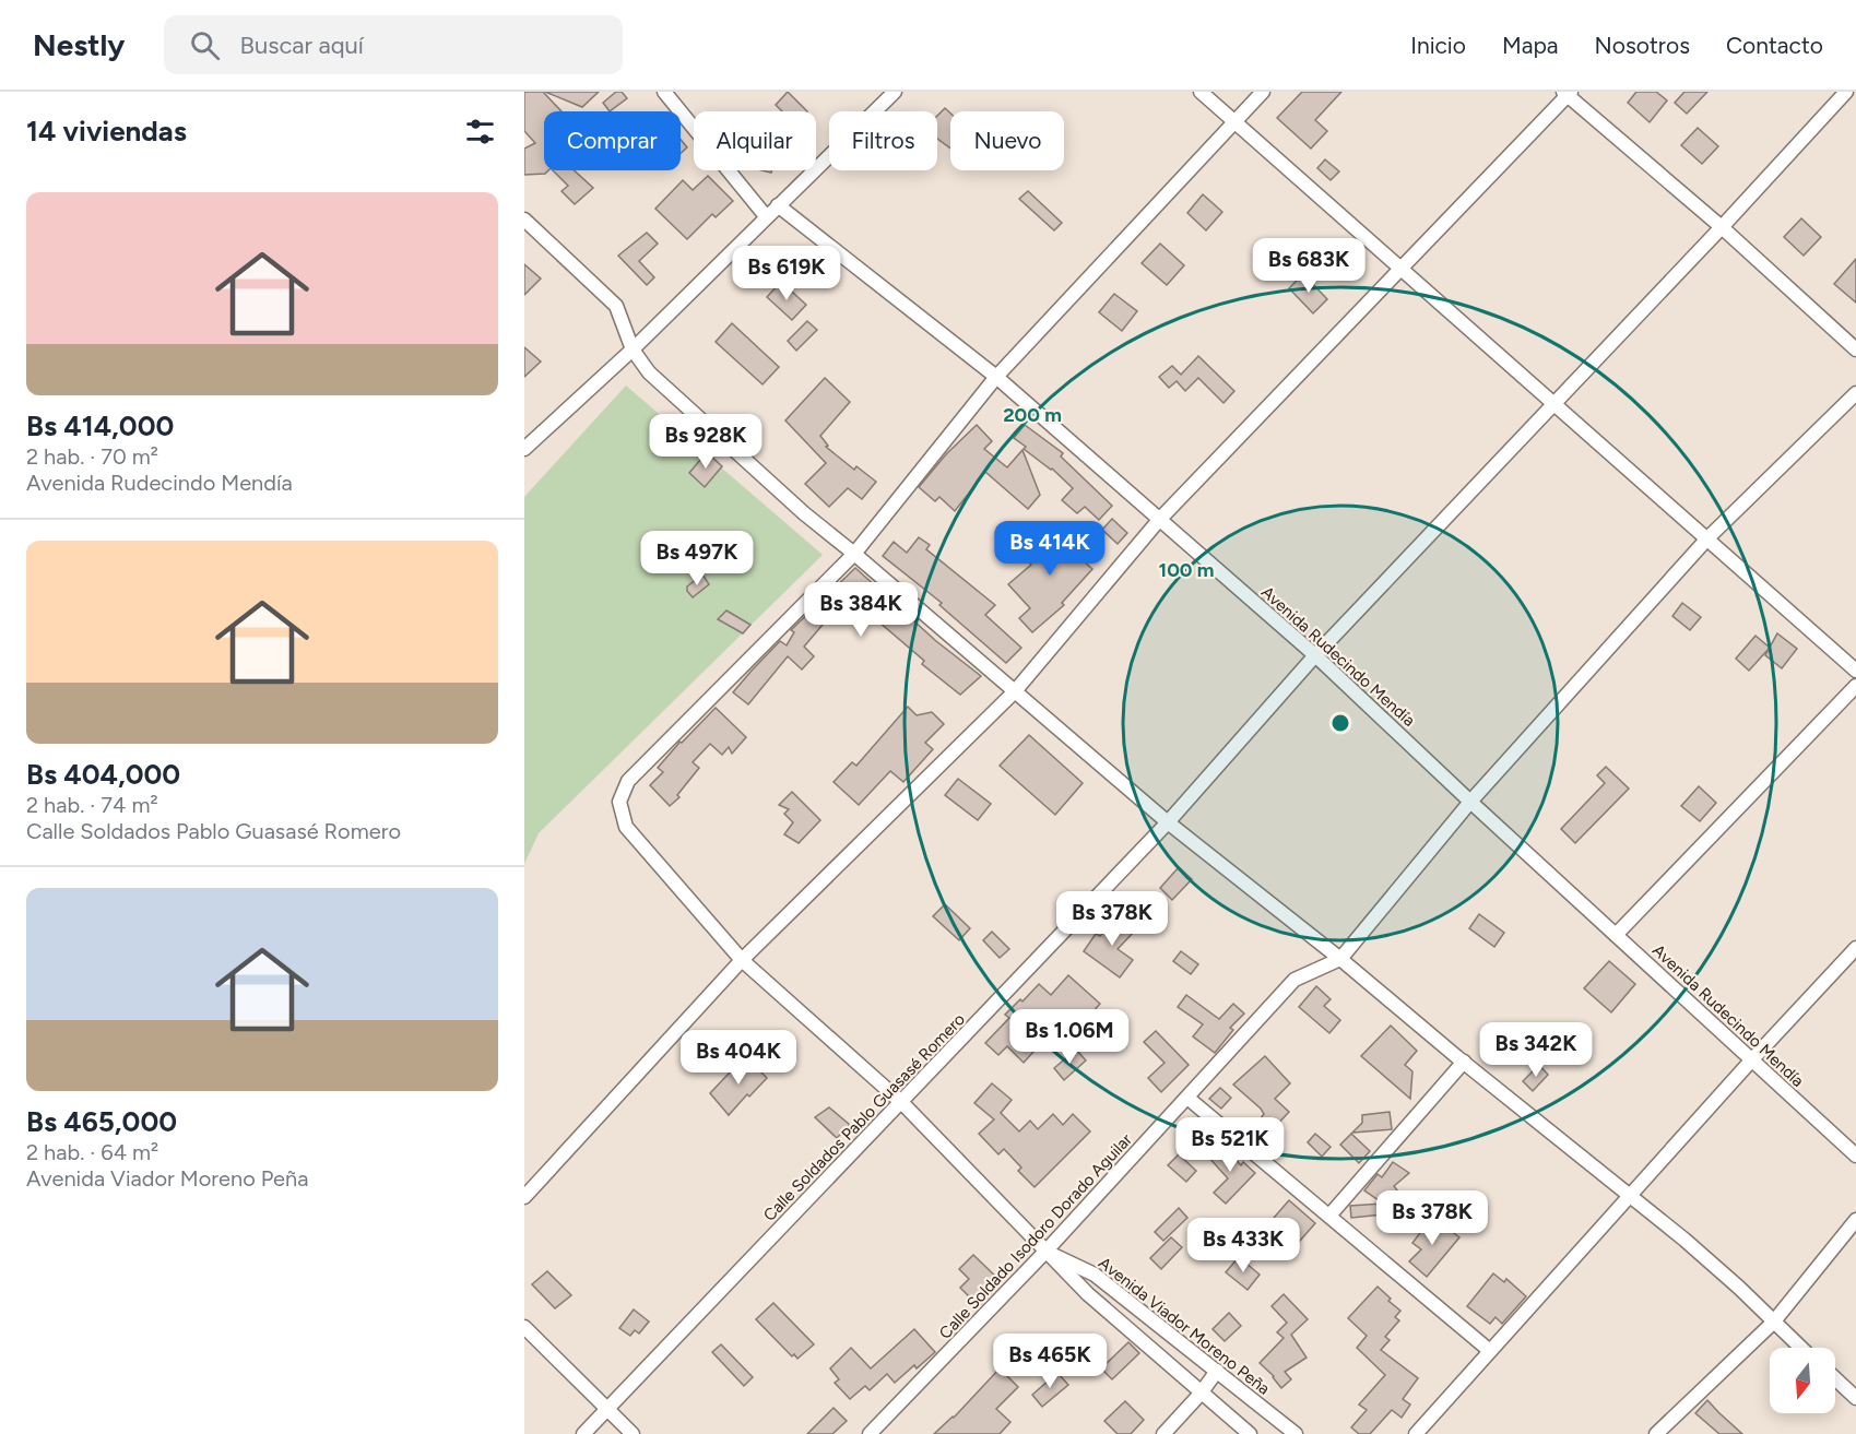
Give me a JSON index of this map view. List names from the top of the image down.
{
  "streets": {
    "street": [
      "Avenida Rudecindo Mendía",
      "Calle Soldados Pablo Guasasé Romero",
      "Calle Soldado Isodoro Dorado Aguilar",
      "Avenida Viador Moreno Peña"
    ]
  },
  "crossings": [
    ["Avenida Rudecindo Mendía", "Calle Soldados Pablo Guasasé Romero"],
    ["Calle Soldado Isodoro Dorado Aguilar", "Avenida Viador Moreno Peña"]
  ],
  "north": "bottom",
  "page": {
    "header": "Nestly",
    "search": "Buscar aquí",
    "nav": [
      "Inicio",
      "Mapa",
      "Nosotros",
      "Contacto"
    ],
    "heading": "14 viviendas",
    "chip": [
      "Comprar",
      "Alquilar",
      "Filtros",
      "Nuevo"
    ],
    "list": [
      {
        "name": "Bs 414,000",
        "note": "2 hab. · 70 m² · Avenida Rudecindo Mendía"
      },
      {
        "name": "Bs 404,000",
        "note": "2 hab. · 74 m² · Calle Soldados Pablo Guasasé Romero"
      },
      {
        "name": "Bs 465,000",
        "note": "2 hab. · 64 m² · Avenida Viador Moreno Peña"
      }
    ],
    "price": [
      "Bs 683K",
      "Bs 619K",
      "Bs 928K",
      "Bs 414K",
      "Bs 497K",
      "Bs 384K",
      "Bs 378K",
      "Bs 1.06M",
      "Bs 342K",
      "Bs 404K",
      "Bs 521K",
      "Bs 378K",
      "Bs 433K",
      "Bs 465K"
    ]
  },
  "rings": ["200 m", "100 m"]
}
